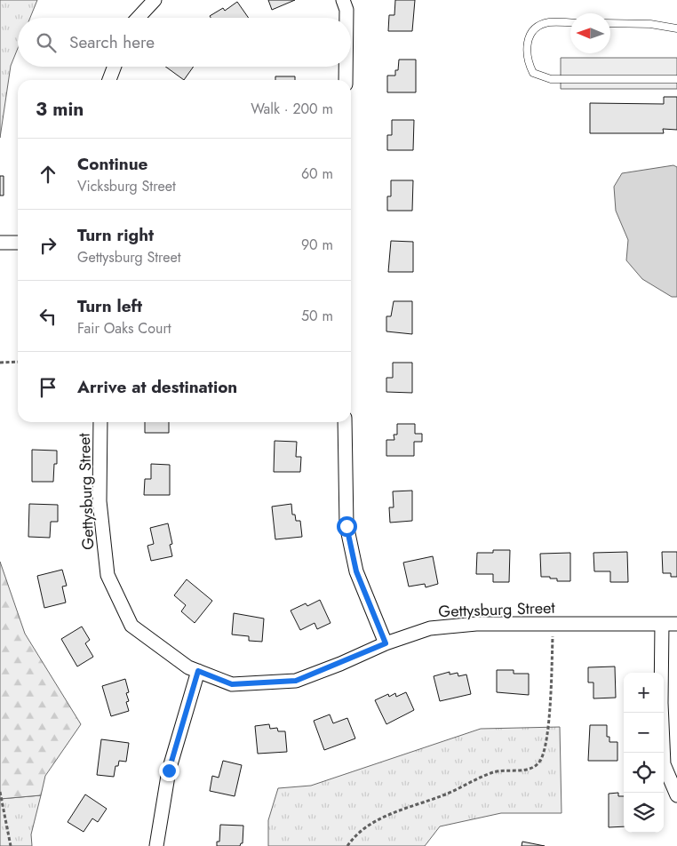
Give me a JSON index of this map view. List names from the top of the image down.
{
  "streets": {
    "street": ["Gettysburg Street"]
  },
  "north": "left",
  "page": {
    "search": "Search here",
    "heading": ["3 min", "Walk · 200 m"],
    "list": [
      ["Continue", "Vicksburg Street", "60 m"],
      ["Turn right", "Gettysburg Street", "90 m"],
      ["Turn left", "Fair Oaks Court", "50 m"],
      "Arrive at destination"
    ],
    "map_buttons": ["+", "−"]
  }
}
